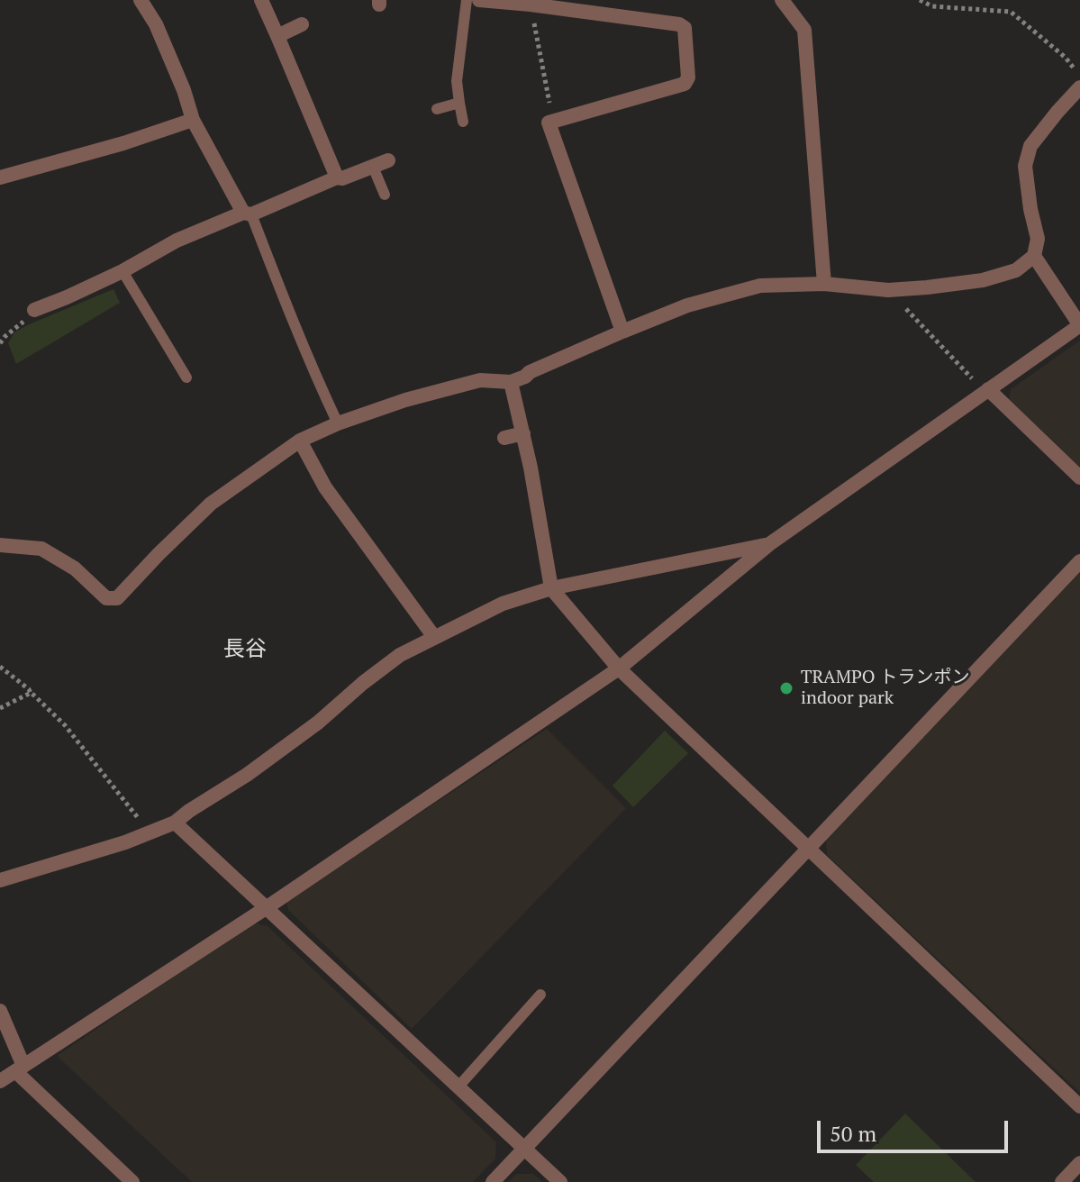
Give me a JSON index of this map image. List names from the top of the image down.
{
  "districts": ["長谷"],
  "places": ["TRAMPO トランポン indoor park"],
  "scale_bar": "50 m"
}
